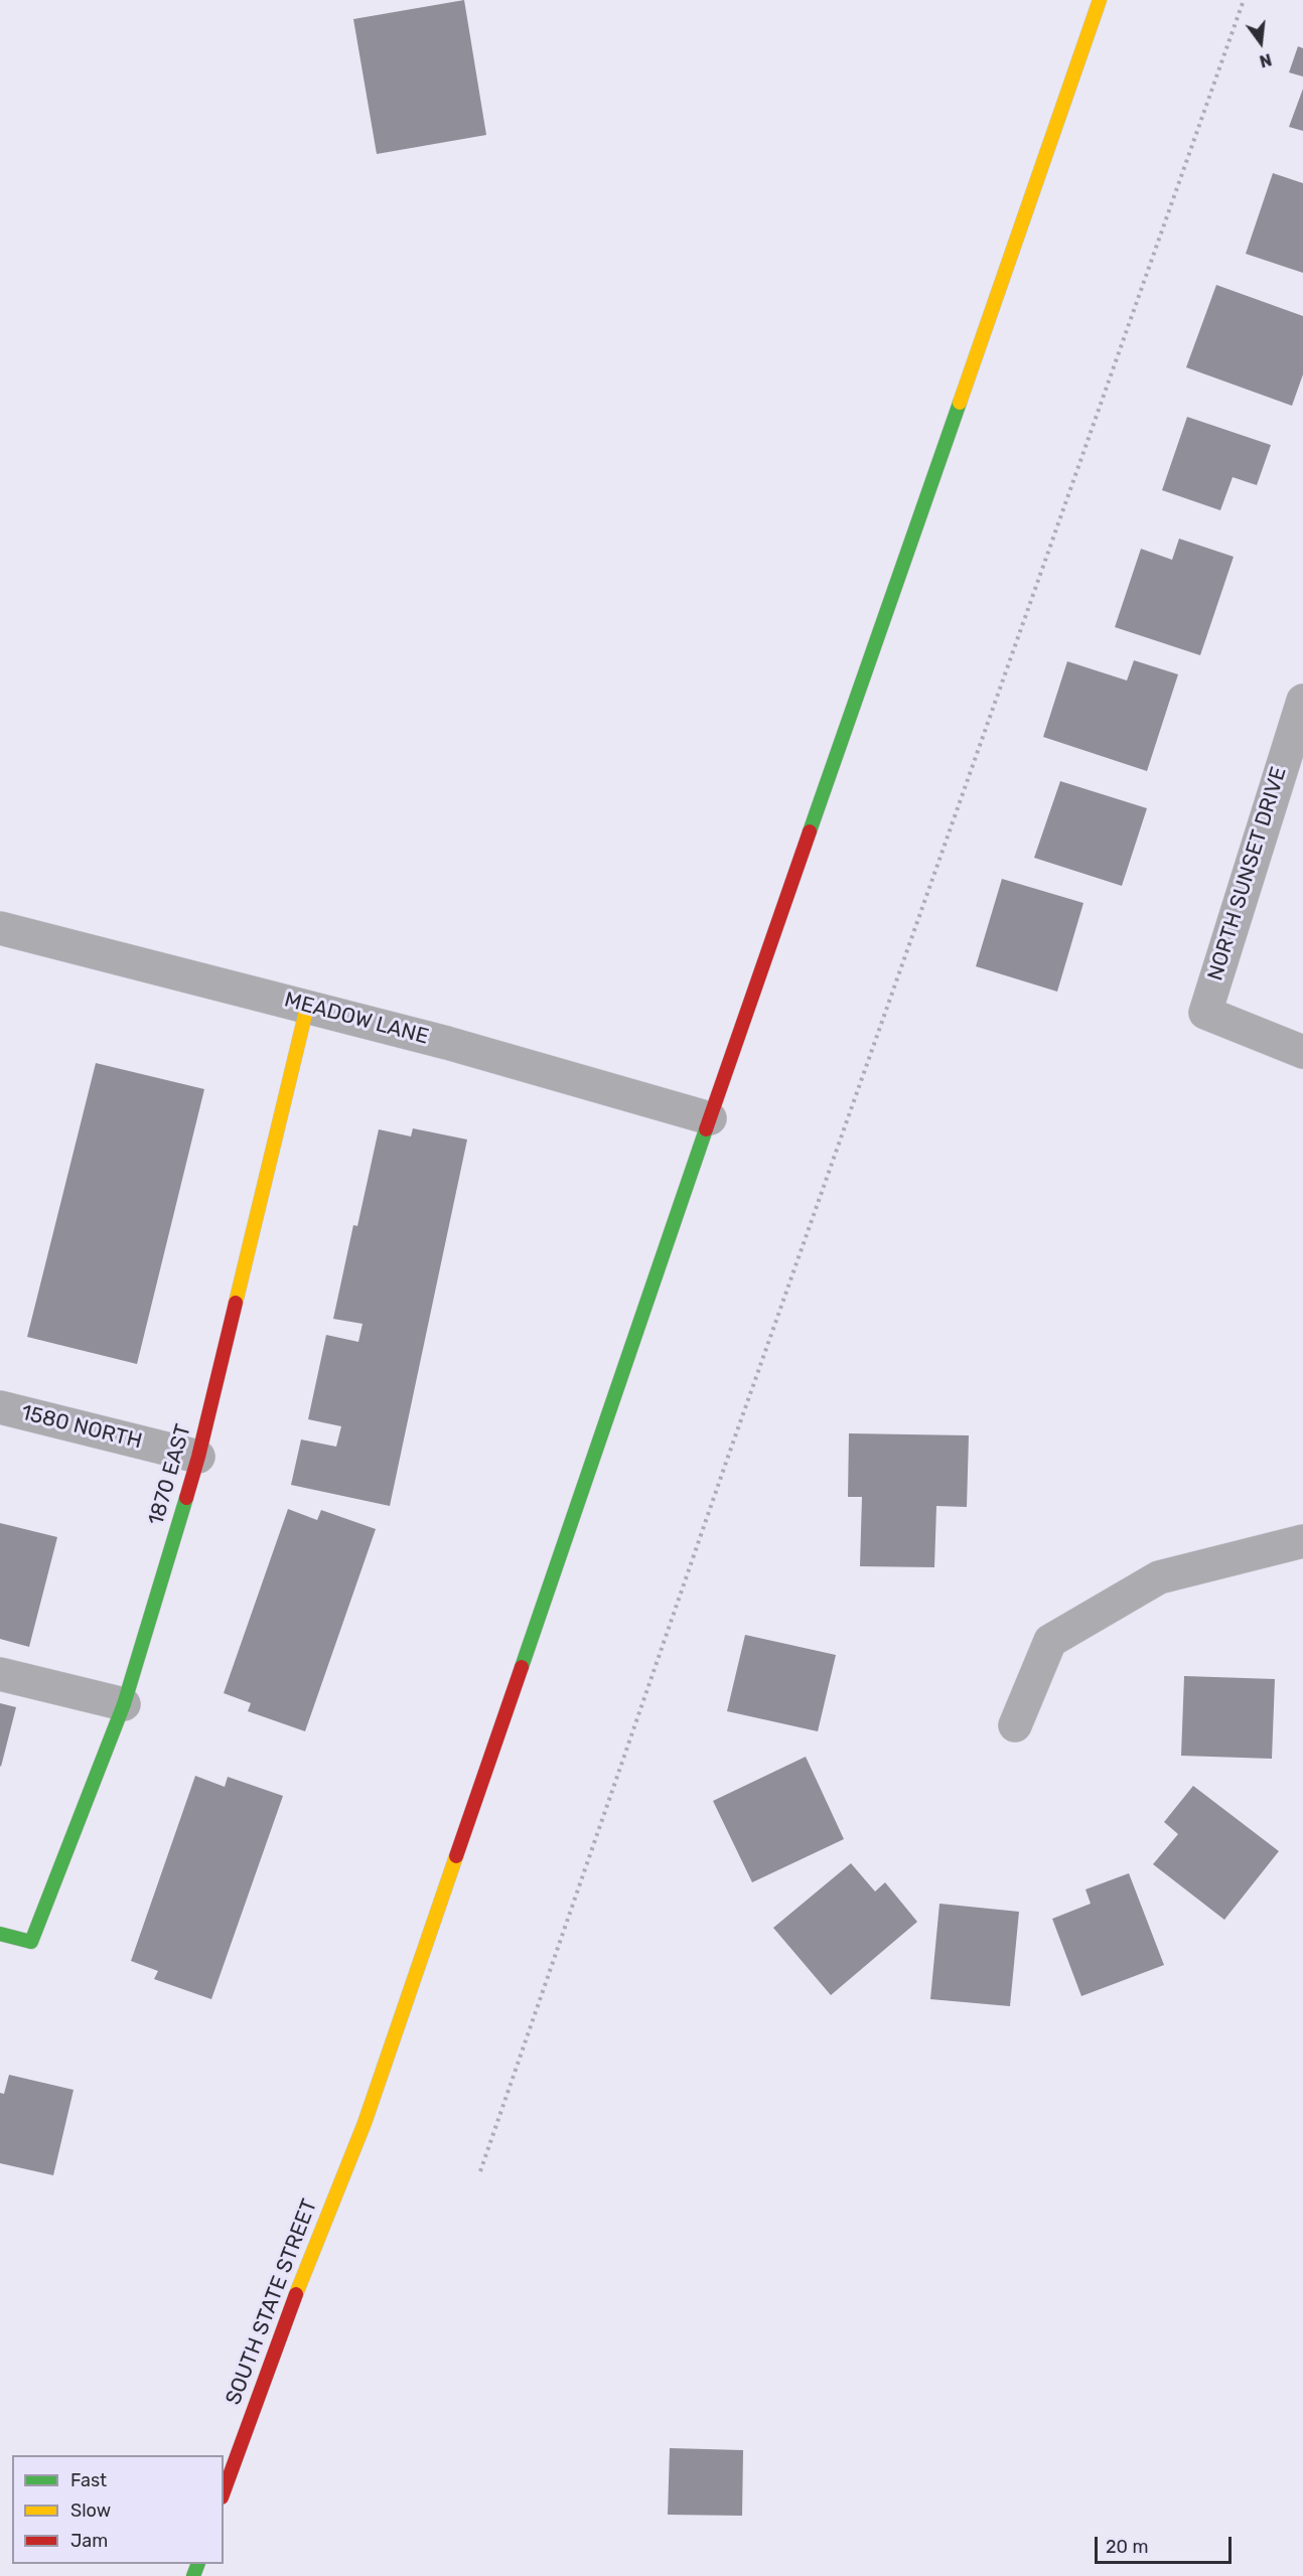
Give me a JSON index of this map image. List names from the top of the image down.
{
  "streets": {
    "main road": ["1870 EAST", "SOUTH STATE STREET"],
    "street": ["NORTH SUNSET DRIVE", "MEADOW LANE", "1580 NORTH"]
  },
  "crossings": [
    ["MEADOW LANE", "1870 EAST"],
    ["MEADOW LANE", "SOUTH STATE STREET"],
    ["1580 NORTH", "1870 EAST"]
  ],
  "legend": ["Fast", "Slow", "Jam"],
  "scale_bar": "20 m",
  "north": "bottom"
}
